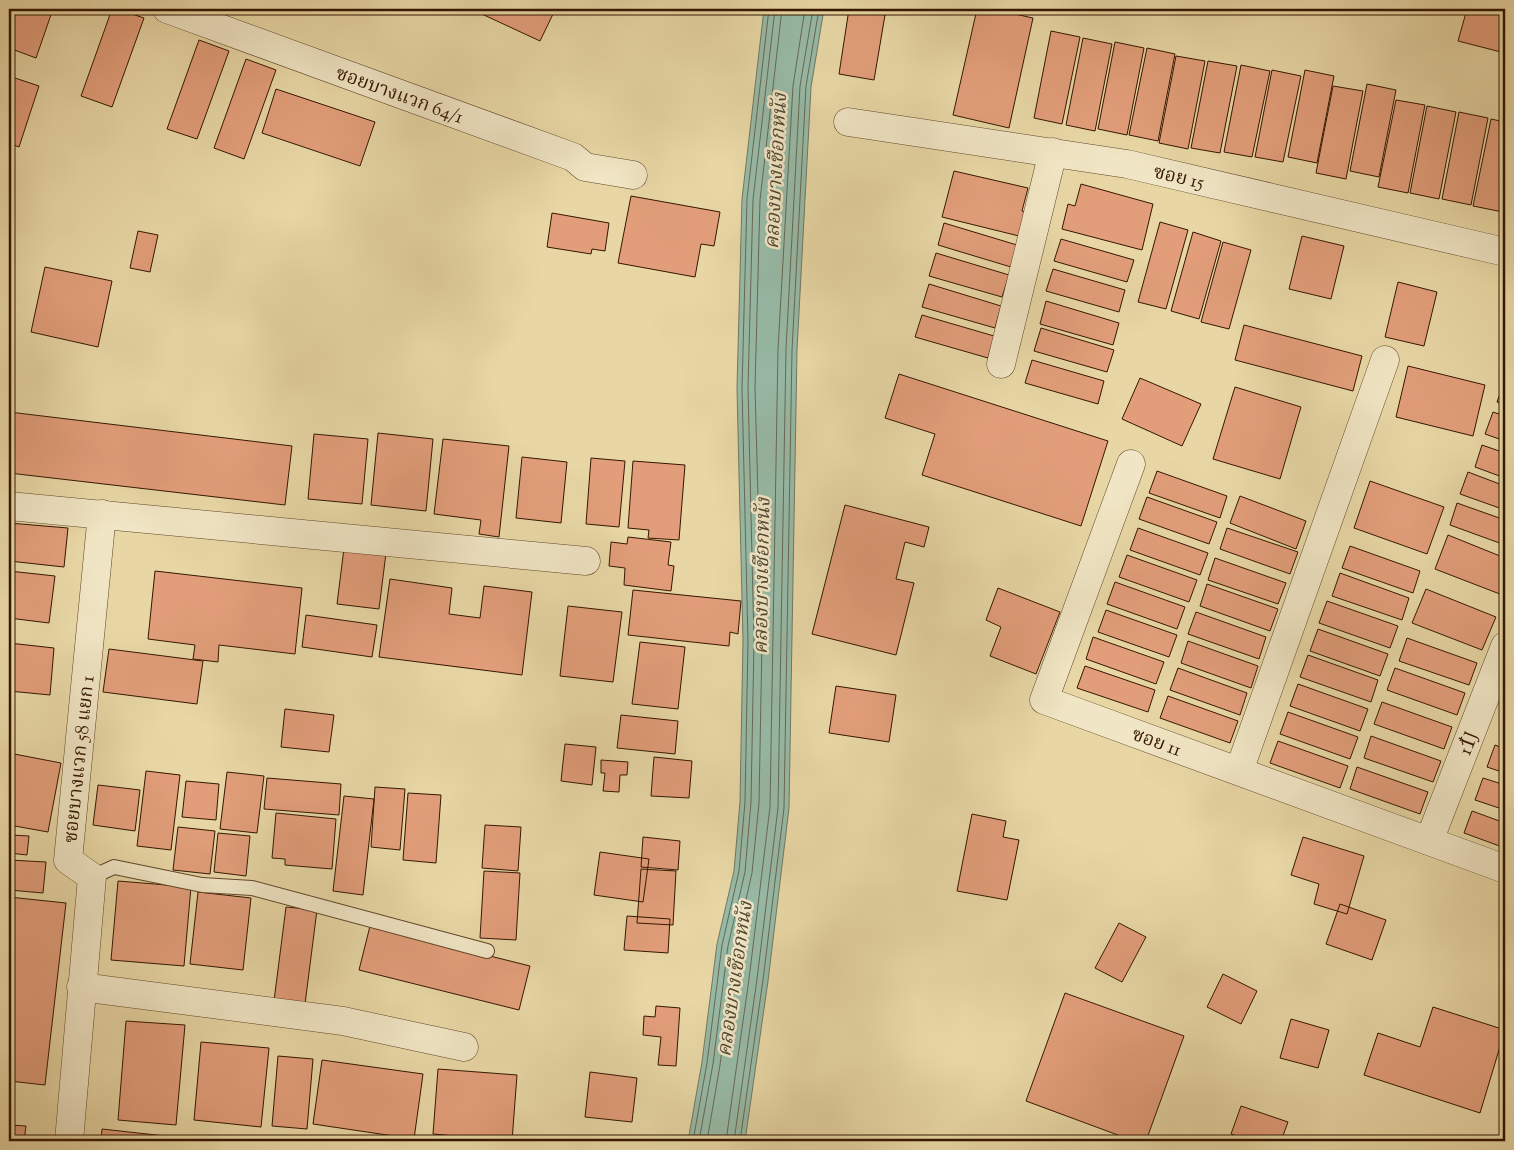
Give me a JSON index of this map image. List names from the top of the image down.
{
  "streets": {
    "street": [
      "ซอยบางแวก 64/1",
      "ซอย 15",
      "ซอย 11",
      "11๋J",
      "ซอยบางแวก 58 แยก 1"
    ]
  },
  "crossings": [
    ["ซอย 11", "11๋J"]
  ],
  "water": ["คลองบางเชือกหนัง"]
}
